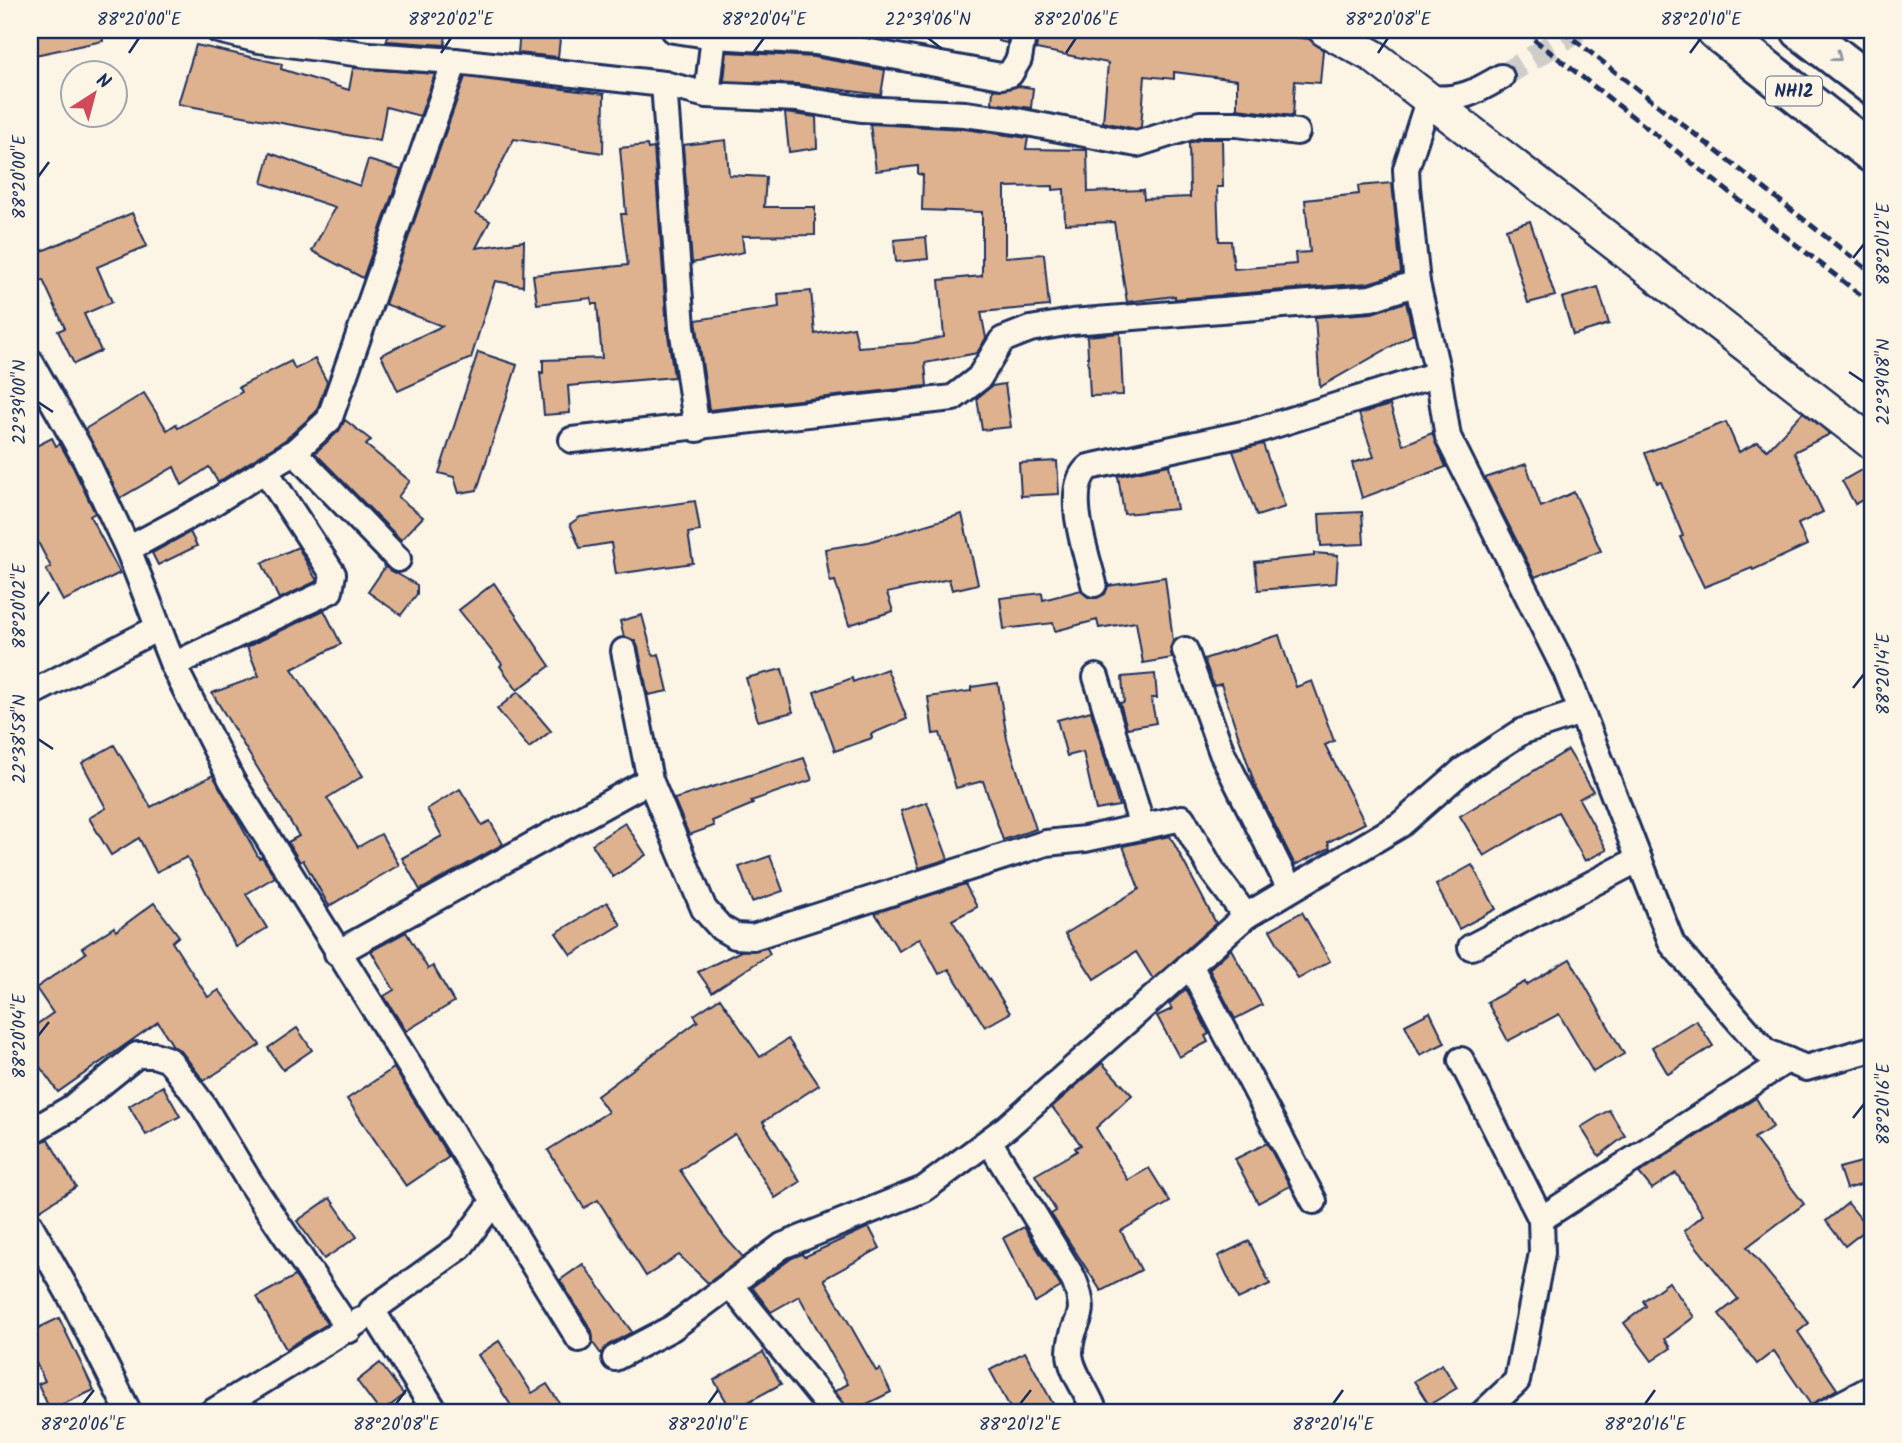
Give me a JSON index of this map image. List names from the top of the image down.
{
  "streets": {
    "highway": ["NH12"]
  },
  "north": "top right",
  "coordinates": [
    "88°20'00\"E",
    "88°20'02\"E",
    "88°20'04\"E",
    "22°39'06\"N",
    "88°20'06\"E",
    "88°20'08\"E",
    "88°20'10\"E",
    "88°20'12\"E",
    "22°39'08\"N",
    "22°39'00\"N",
    "88°20'14\"E",
    "22°38'58\"N",
    "88°20'16\"E"
  ]
}
